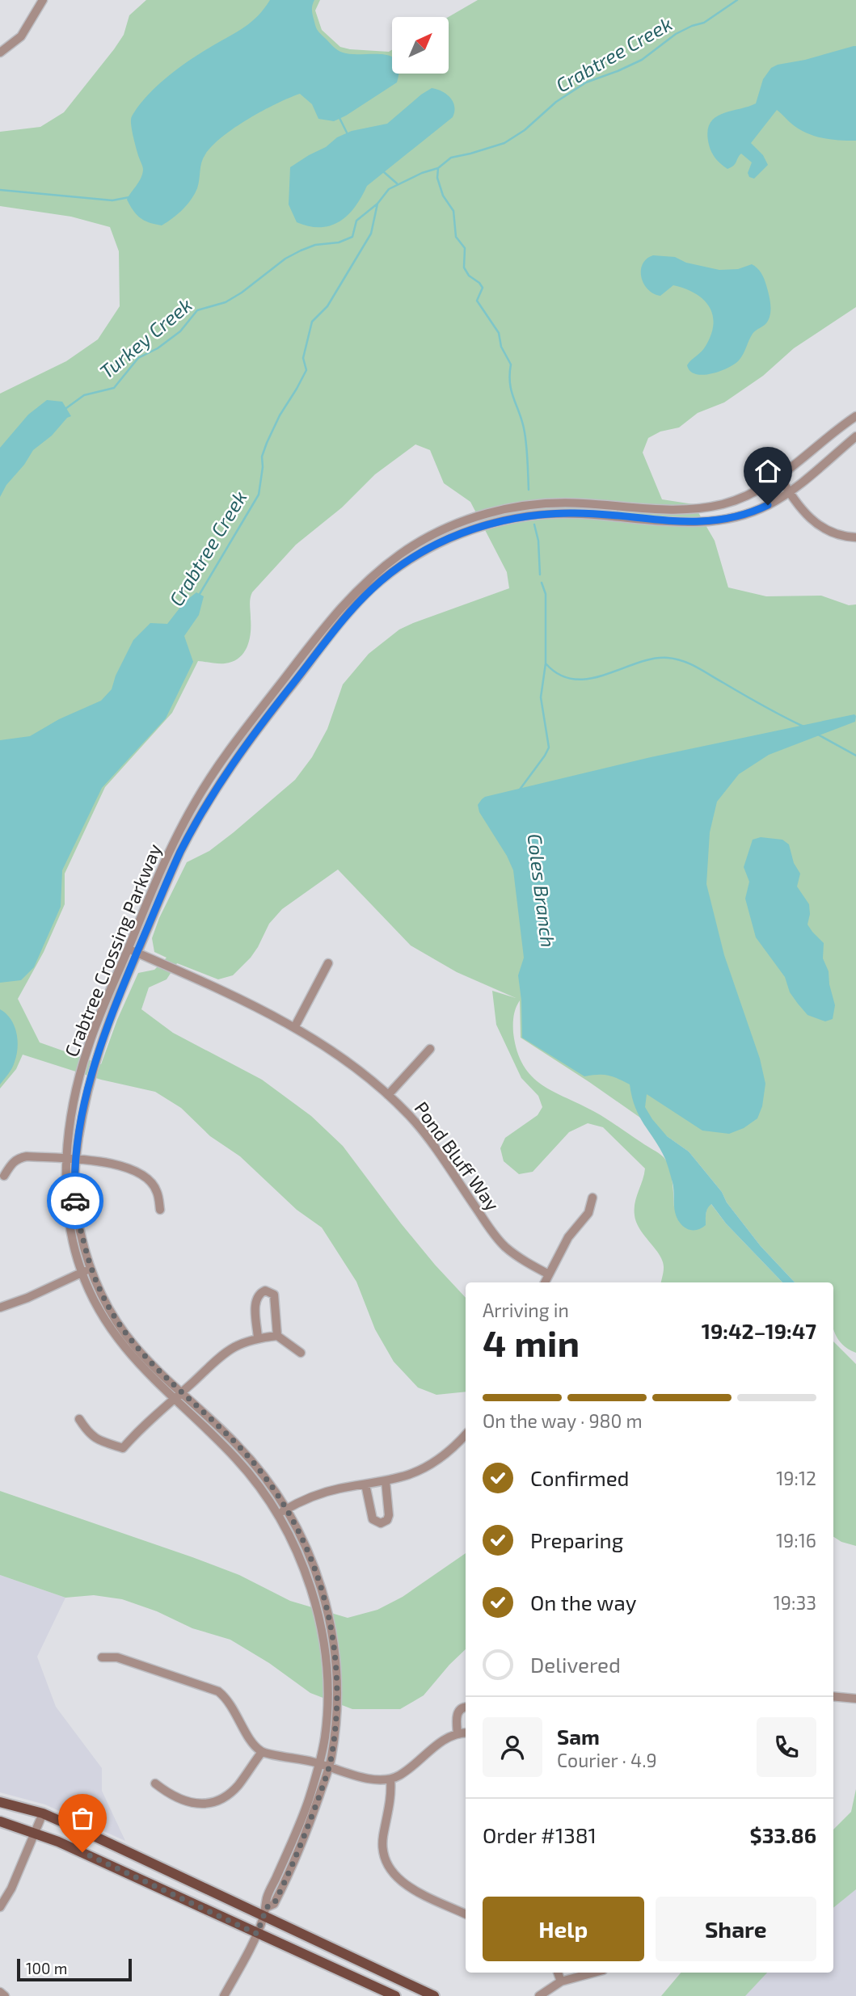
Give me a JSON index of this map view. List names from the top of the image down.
{
  "streets": {
    "street": ["Crabtree Crossing Parkway", "Pond Bluff Way"]
  },
  "crossings": [
    ["Crabtree Crossing Parkway", "Pond Bluff Way"]
  ],
  "water": ["Crabtree Creek", "Turkey Creek", "Coles Branch"],
  "scale_bar": "100 m",
  "north": "top right",
  "page": {
    "heading": ["4 min", "Arriving in", "19:42–19:47"],
    "panel": [
      "Sam",
      "Courier · 4.9",
      "Order #1381",
      "$33.86"
    ],
    "bar": "On the way · 980 m",
    "list": [
      ["Confirmed", "19:12"],
      ["Preparing", "19:16"],
      ["On the way", "19:33"],
      "Delivered"
    ],
    "buttons": ["Help", "Share"],
    "scale": "100 m"
  }
}
